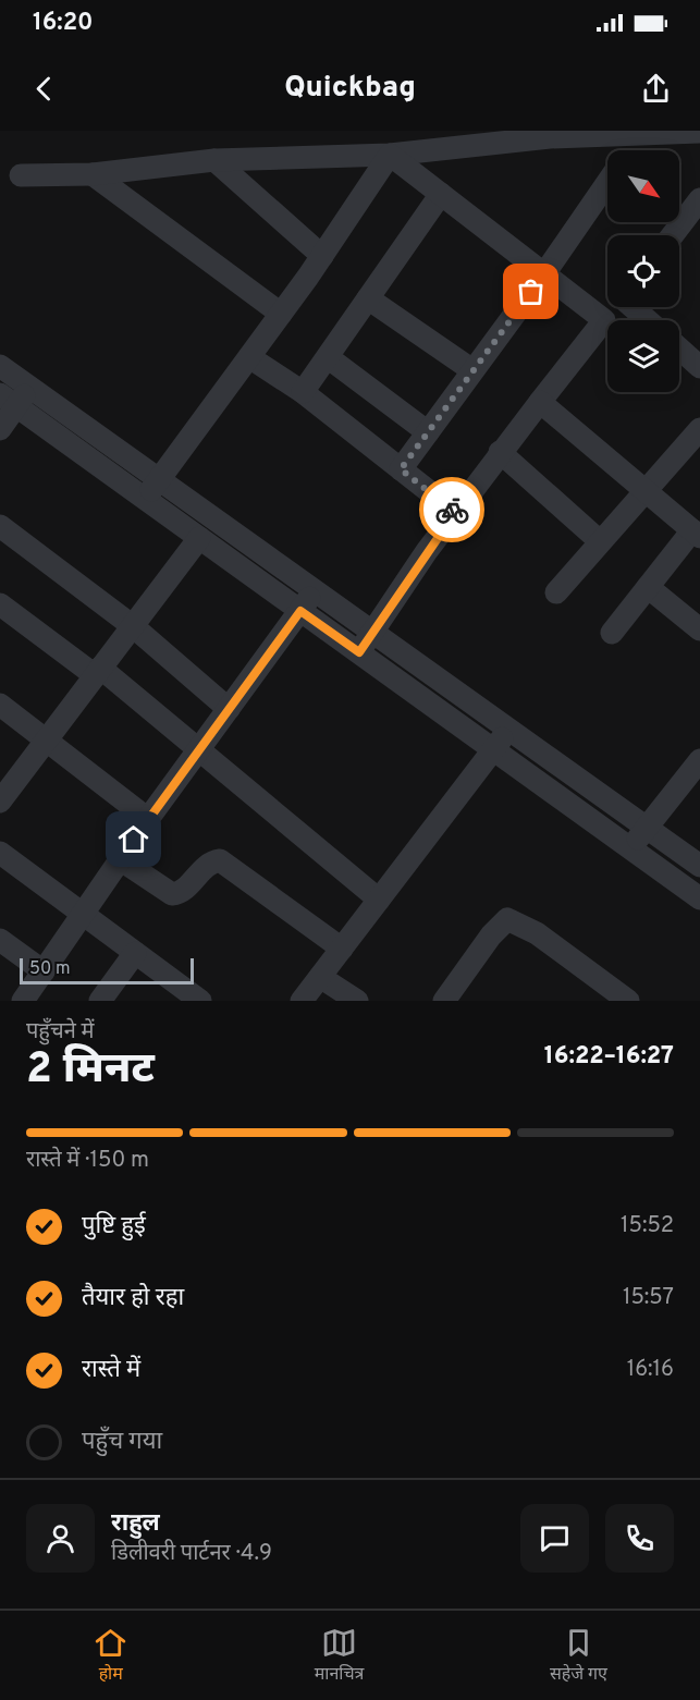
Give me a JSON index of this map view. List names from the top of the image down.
{
  "scale_bar": "50 m",
  "north": "bottom right",
  "page": {
    "status": "16:20",
    "header": "Quickbag",
    "scale": "50 m",
    "heading": ["2 मिनट", "पहुँचने में", "16:22–16:27"],
    "panel": ["राहुल", "डिलीवरी पार्टनर · 4.9"],
    "bar": "रास्ते में · 150 m",
    "list": [
      ["पुष्टि हुई", "15:52"],
      ["तैयार हो रहा", "15:57"],
      ["रास्ते में", "16:16"],
      "पहुँच गया"
    ],
    "tabs": ["होम", "मानचित्र", "सहेजे गए"]
  }
}
